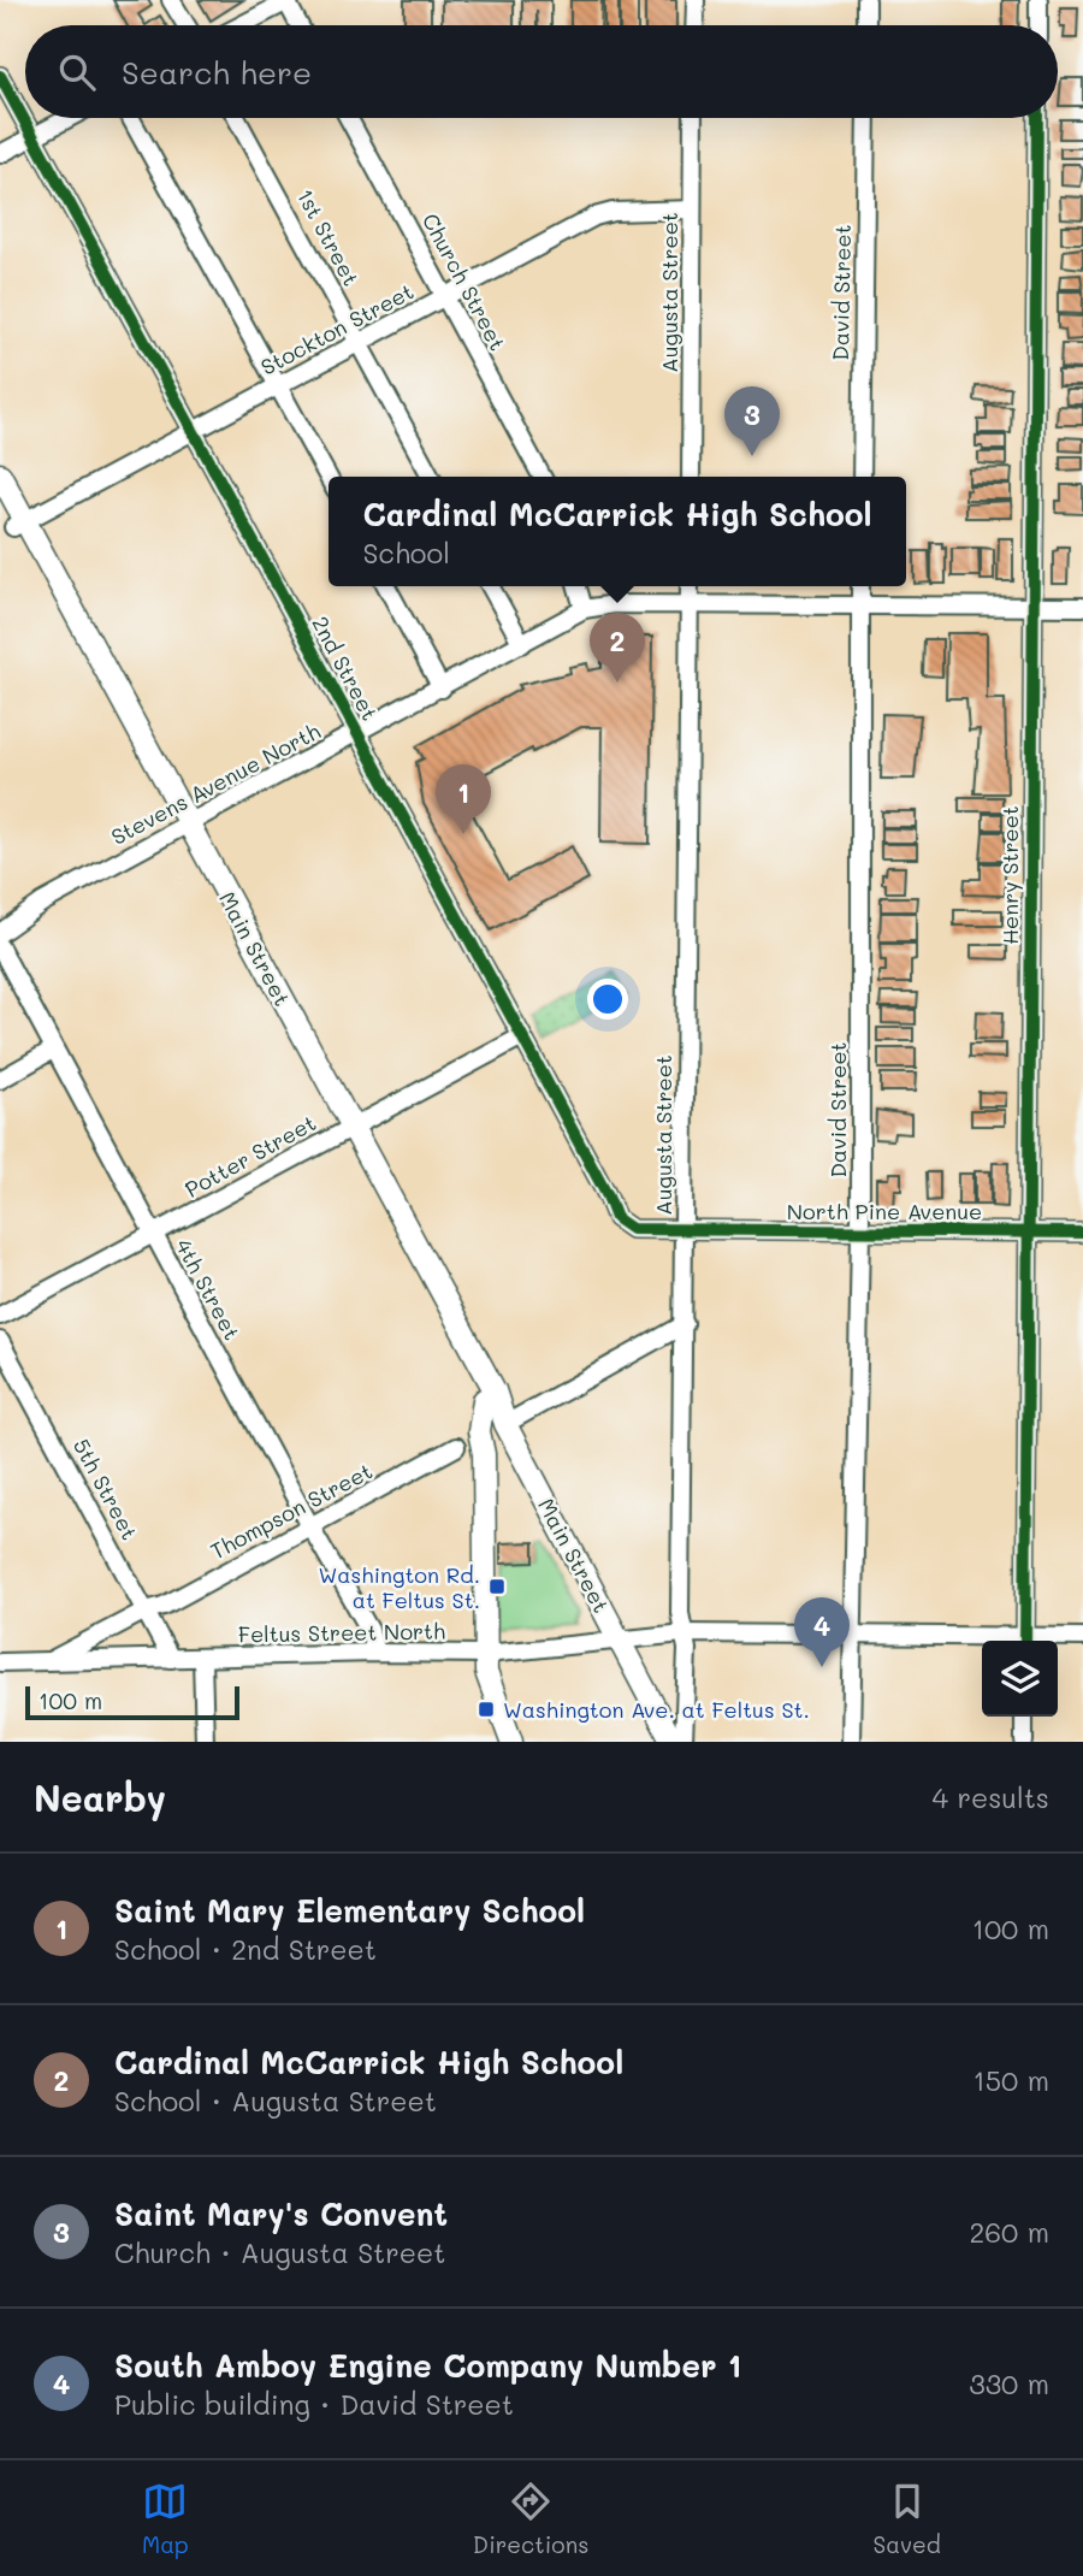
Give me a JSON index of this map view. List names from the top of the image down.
{
  "streets": {
    "main road": ["Main Street"],
    "street": [
      "1st Street",
      "Church Street",
      "Augusta Street",
      "David Street",
      "Stockton Street",
      "2nd Street",
      "Stevens Avenue North",
      "Henry Street",
      "Potter Street",
      "North Pine Avenue",
      "4th Street",
      "5th Street",
      "Thompson Street",
      "Feltus Street North"
    ]
  },
  "crossings": [
    ["1st Street", "Stockton Street"],
    ["Church Street", "Stockton Street"],
    ["Augusta Street", "Stockton Street"],
    ["Augusta Street", "2nd Street"],
    ["Augusta Street", "Stevens Avenue North"],
    ["Augusta Street", "North Pine Avenue"],
    ["Augusta Street", "Feltus Street North"],
    ["David Street", "Stevens Avenue North"],
    ["David Street", "North Pine Avenue"],
    ["David Street", "Feltus Street North"],
    ["Stockton Street", "2nd Street"],
    ["Stockton Street", "Main Street"],
    ["2nd Street", "Stevens Avenue North"],
    ["2nd Street", "Potter Street"],
    ["2nd Street", "North Pine Avenue"],
    ["Stevens Avenue North", "Henry Street"],
    ["Stevens Avenue North", "Main Street"],
    ["Henry Street", "North Pine Avenue"],
    ["Main Street", "Potter Street"],
    ["Main Street", "Feltus Street North"],
    ["Potter Street", "4th Street"],
    ["4th Street", "Thompson Street"],
    ["4th Street", "Feltus Street North"],
    ["5th Street", "Thompson Street"],
    ["5th Street", "Feltus Street North"],
    ["Thompson Street", "Feltus Street North"]
  ],
  "places": {
    "transit": ["Washington Rd. at Feltus St.", "Washington Ave. at Feltus St."]
  },
  "scale_bar": "100 m",
  "page": {
    "search": "Search here",
    "pins": [
      "3",
      "2",
      "1",
      "4"
    ],
    "popup": ["Cardinal McCarrick High School", "School"],
    "scale": "100 m",
    "heading": ["Nearby", "4 results"],
    "list": [
      {
        "mark": "1",
        "name": "Saint Mary Elementary School",
        "note": "School · 2nd Street",
        "value": "100 m"
      },
      {
        "mark": "2",
        "name": "Cardinal McCarrick High School",
        "note": "School · Augusta Street",
        "value": "150 m"
      },
      {
        "mark": "3",
        "name": "Saint Mary's Convent",
        "note": "Church · Augusta Street",
        "value": "260 m"
      },
      {
        "mark": "4",
        "name": "South Amboy Engine Company Number 1",
        "note": "Public building · David Street",
        "value": "330 m"
      }
    ],
    "nav": ["Map", "Directions", "Saved"]
  }
}
